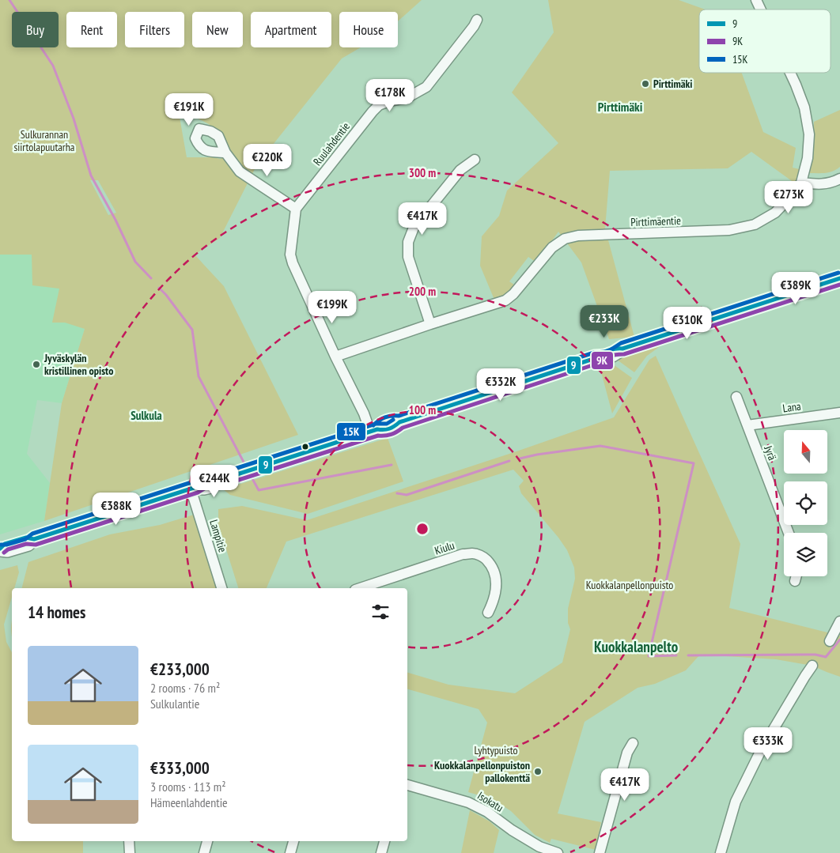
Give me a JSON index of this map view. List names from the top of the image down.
{
  "streets": {
    "street": [
      "Ruulahdentie",
      "Pirttimäentie",
      "Lana",
      "Jyrä",
      "Lampitie",
      "Kiulu",
      "Isokatu"
    ]
  },
  "crossings": [
    ["Lana", "Jyrä"]
  ],
  "districts": ["Pirttimäki", "Sulkula", "Kuokkalanpelto"],
  "parks": ["Sulkurannan siirtolapuutarha", "Kuokkalanpellonpuisto", "Lyhtypuisto"],
  "places": ["Pirttimäki", "Jyväskylän kristillinen opisto", "Kuokkalanpellonpuiston pallokenttä"],
  "lines": ["transit line 15K", "transit line 9", "transit line 9K"],
  "legend": ["9", "9K", "15K"],
  "north": "top",
  "page": {
    "chip": [
      "Buy",
      "Rent",
      "Filters",
      "New",
      "Apartment",
      "House"
    ],
    "price": [
      "€178K",
      "€191K",
      "€220K",
      "€273K",
      "€417K",
      "€389K",
      "€199K",
      "€233K",
      "€310K",
      "€332K",
      "€244K",
      "€388K",
      "€333K",
      "€417K"
    ],
    "heading": "14 homes",
    "list": [
      {
        "name": "€233,000",
        "note": "2 rooms · 76 m² · Sulkulantie"
      },
      {
        "name": "€333,000",
        "note": "3 rooms · 113 m² · Hämeenlahdentie"
      }
    ]
  },
  "rings": ["300 m", "200 m", "100 m"]
}
